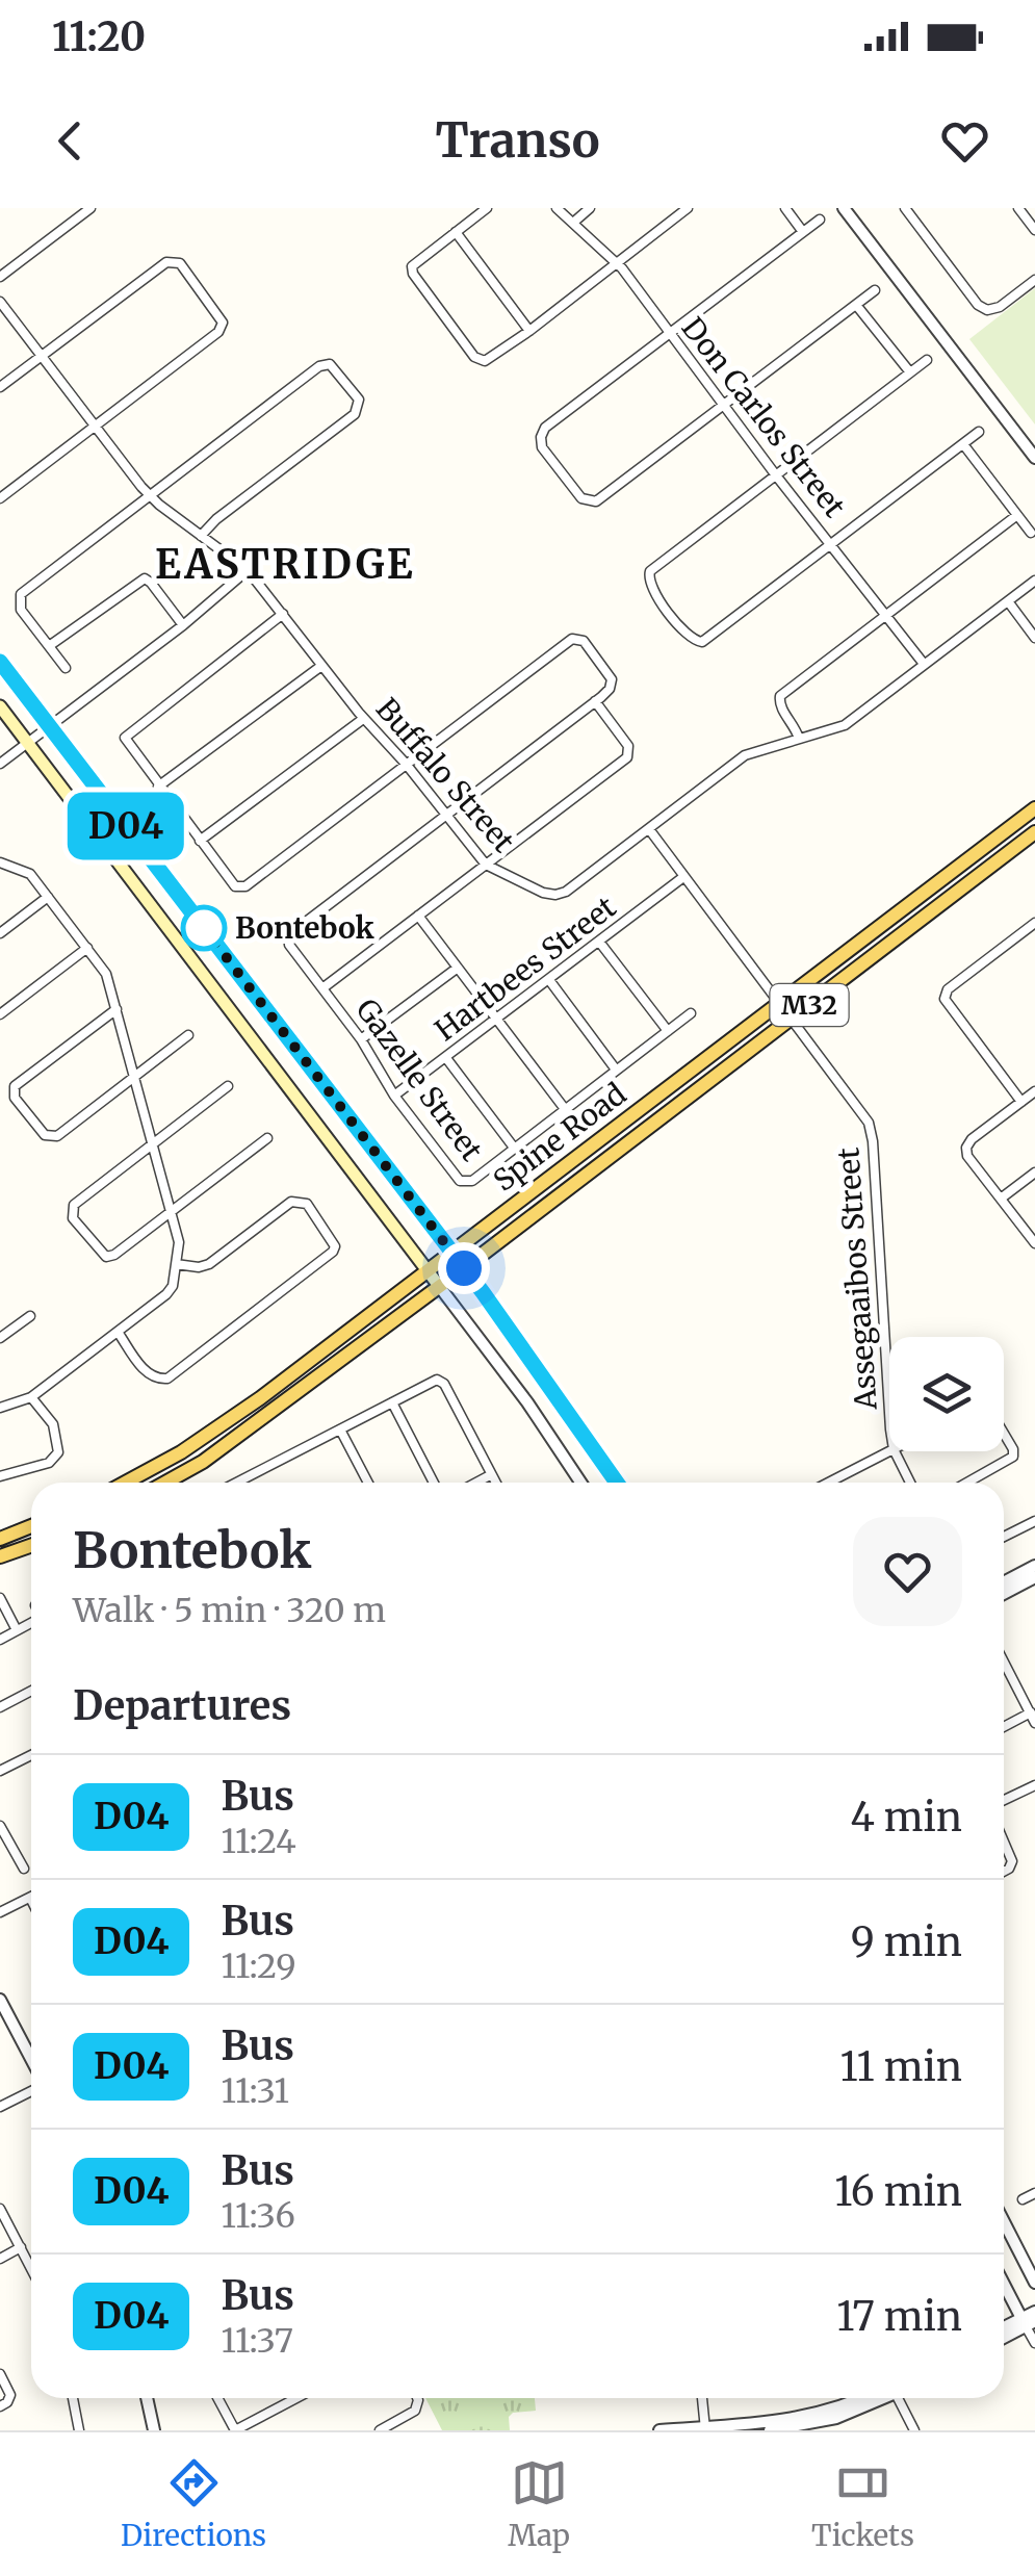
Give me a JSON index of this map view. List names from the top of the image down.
{
  "streets": {
    "main road": ["M32", "Spine Road"],
    "street": [
      "Don Carlos Street",
      "Buffalo Street",
      "Hartbees Street",
      "Gazelle Street",
      "Assegaaibos Street"
    ]
  },
  "crossings": [
    ["Buffalo Street", "Gazelle Street"],
    ["Buffalo Street", "Assegaaibos Street"],
    ["Hartbees Street", "Gazelle Street"],
    ["Hartbees Street", "Assegaaibos Street"],
    ["Spine Road", "Assegaaibos Street"]
  ],
  "districts": ["EASTRIDGE"],
  "places": ["Bontebok"],
  "lines": ["bus line D04"],
  "page": {
    "status": "11:20",
    "header": "Transo",
    "on_map": "D04",
    "heading": [
      ["Bontebok", "Walk · 5 min · 320 m"],
      "Departures"
    ],
    "list": [
      {
        "mark": "D04",
        "name": "Bus",
        "note": "11:24",
        "value": "4 min"
      },
      {
        "mark": "D04",
        "name": "Bus",
        "note": "11:29",
        "value": "9 min"
      },
      {
        "mark": "D04",
        "name": "Bus",
        "note": "11:31",
        "value": "11 min"
      },
      {
        "mark": "D04",
        "name": "Bus",
        "note": "11:36",
        "value": "16 min"
      },
      {
        "mark": "D04",
        "name": "Bus",
        "note": "11:37",
        "value": "17 min"
      }
    ],
    "tabs": ["Directions", "Map", "Tickets"]
  }
}
